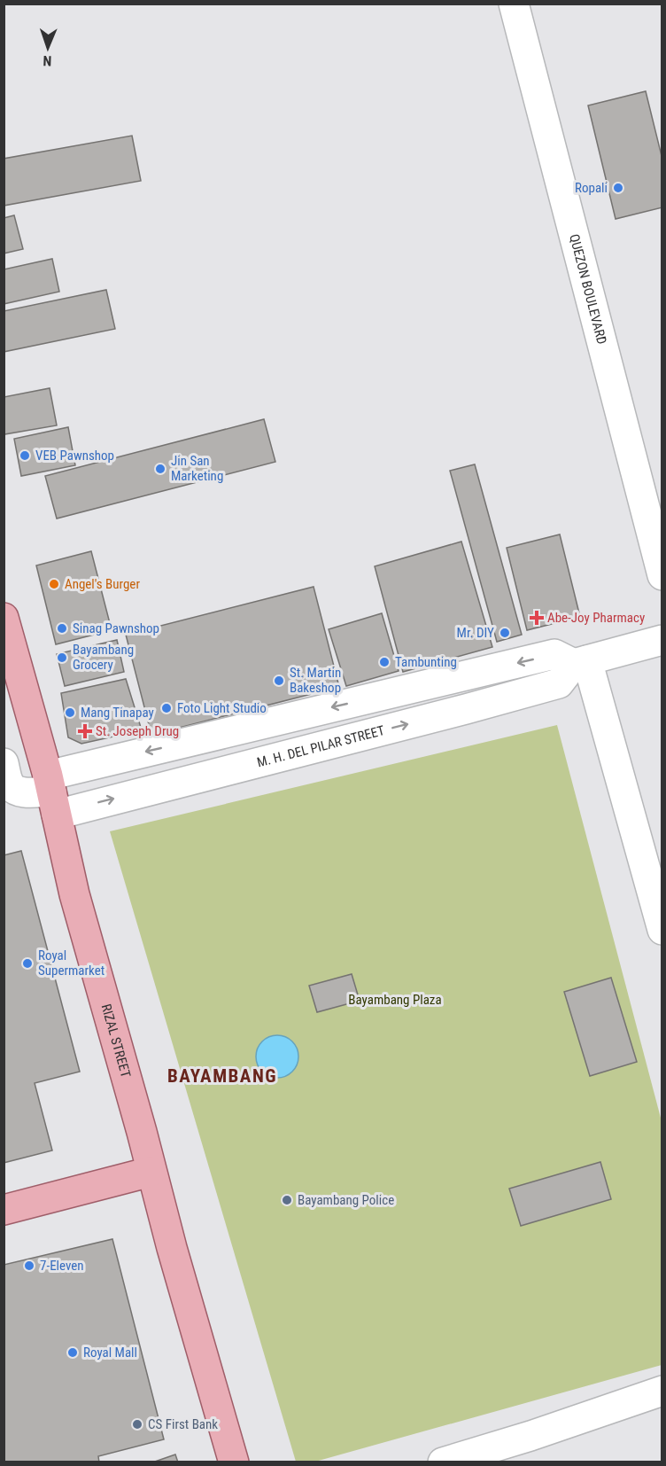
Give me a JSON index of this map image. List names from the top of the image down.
{
  "streets": {
    "main road": ["RIZAL STREET"],
    "street": ["QUEZON BOULEVARD", "M. H. DEL PILAR STREET"]
  },
  "crossings": [
    ["M. H. DEL PILAR STREET", "RIZAL STREET"]
  ],
  "districts": ["BAYAMBANG"],
  "parks": ["Bayambang Plaza"],
  "places": {
    "other": [
      "Ropali",
      "VEB Pawnshop",
      "Jin San Marketing",
      "Angel's Burger",
      "Sinag Pawnshop",
      "Mr. DIY",
      "Bayambang Grocery",
      "Tambunting",
      "St. Martin Bakeshop",
      "Foto Light Studio",
      "Mang Tinapay",
      "Royal Supermarket",
      "Bayambang Police",
      "7-Eleven",
      "Royal Mall",
      "CS First Bank"
    ],
    "health": ["Abe-Joy Pharmacy", "St. Joseph Drug"]
  },
  "north": "bottom"
}
